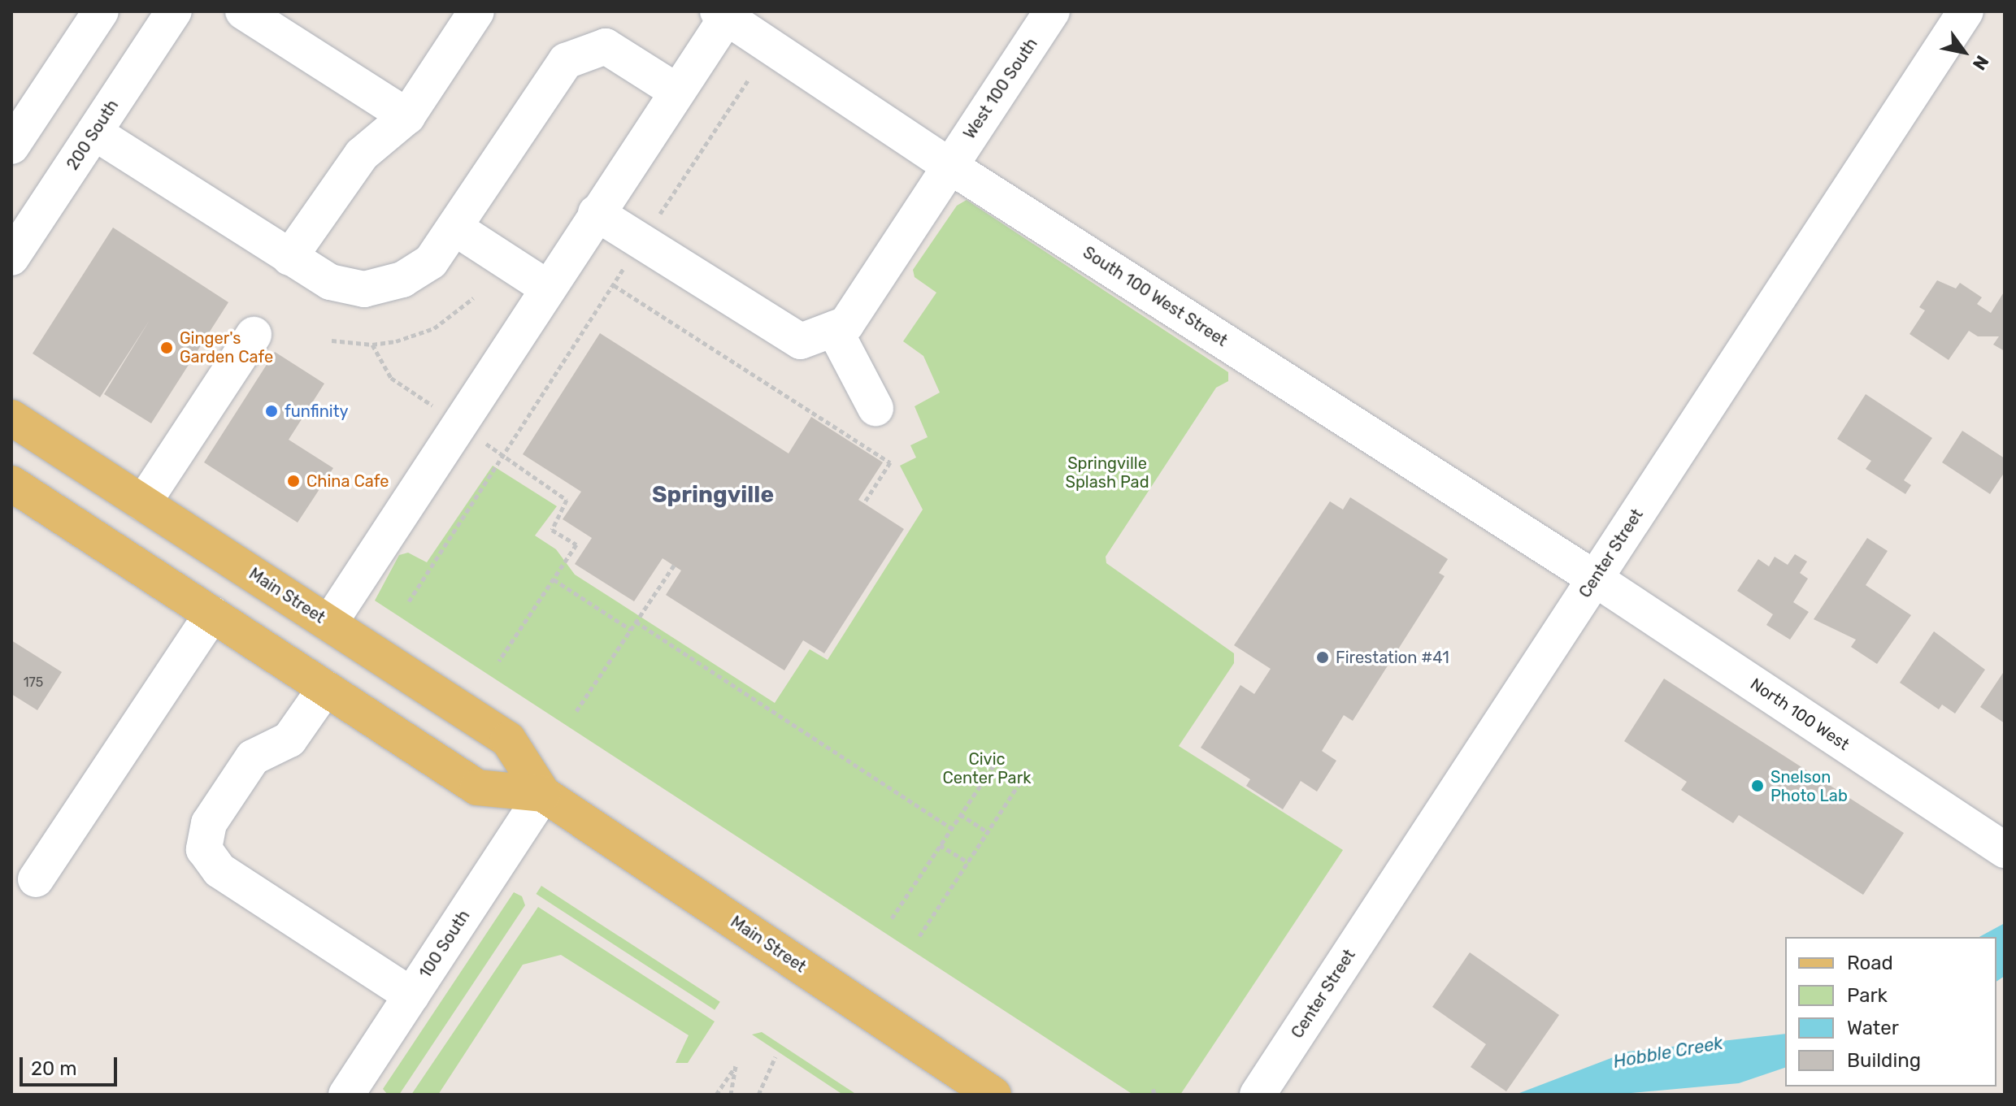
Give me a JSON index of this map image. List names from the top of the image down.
{
  "streets": {
    "main road": ["Main Street"],
    "street": [
      "West 100 South",
      "200 South",
      "South 100 West Street",
      "Center Street",
      "North 100 West",
      "100 South"
    ]
  },
  "crossings": [
    ["West 100 South", "South 100 West Street"],
    ["South 100 West Street", "Center Street"],
    ["South 100 West Street", "North 100 West"],
    ["Center Street", "North 100 West"],
    ["Main Street", "100 South"]
  ],
  "districts": ["Springville"],
  "water": ["Hobble Creek"],
  "parks": ["Springville Splash Pad", "Civic Center Park"],
  "places": [
    "Ginger's Garden Cafe",
    "funfinity",
    "China Cafe",
    "Firestation #41",
    "Snelson Photo Lab"
  ],
  "house_numbers": ["175"],
  "legend": [
    "Road",
    "Park",
    "Water",
    "Building"
  ],
  "scale_bar": "20 m",
  "north": "bottom right"
}
